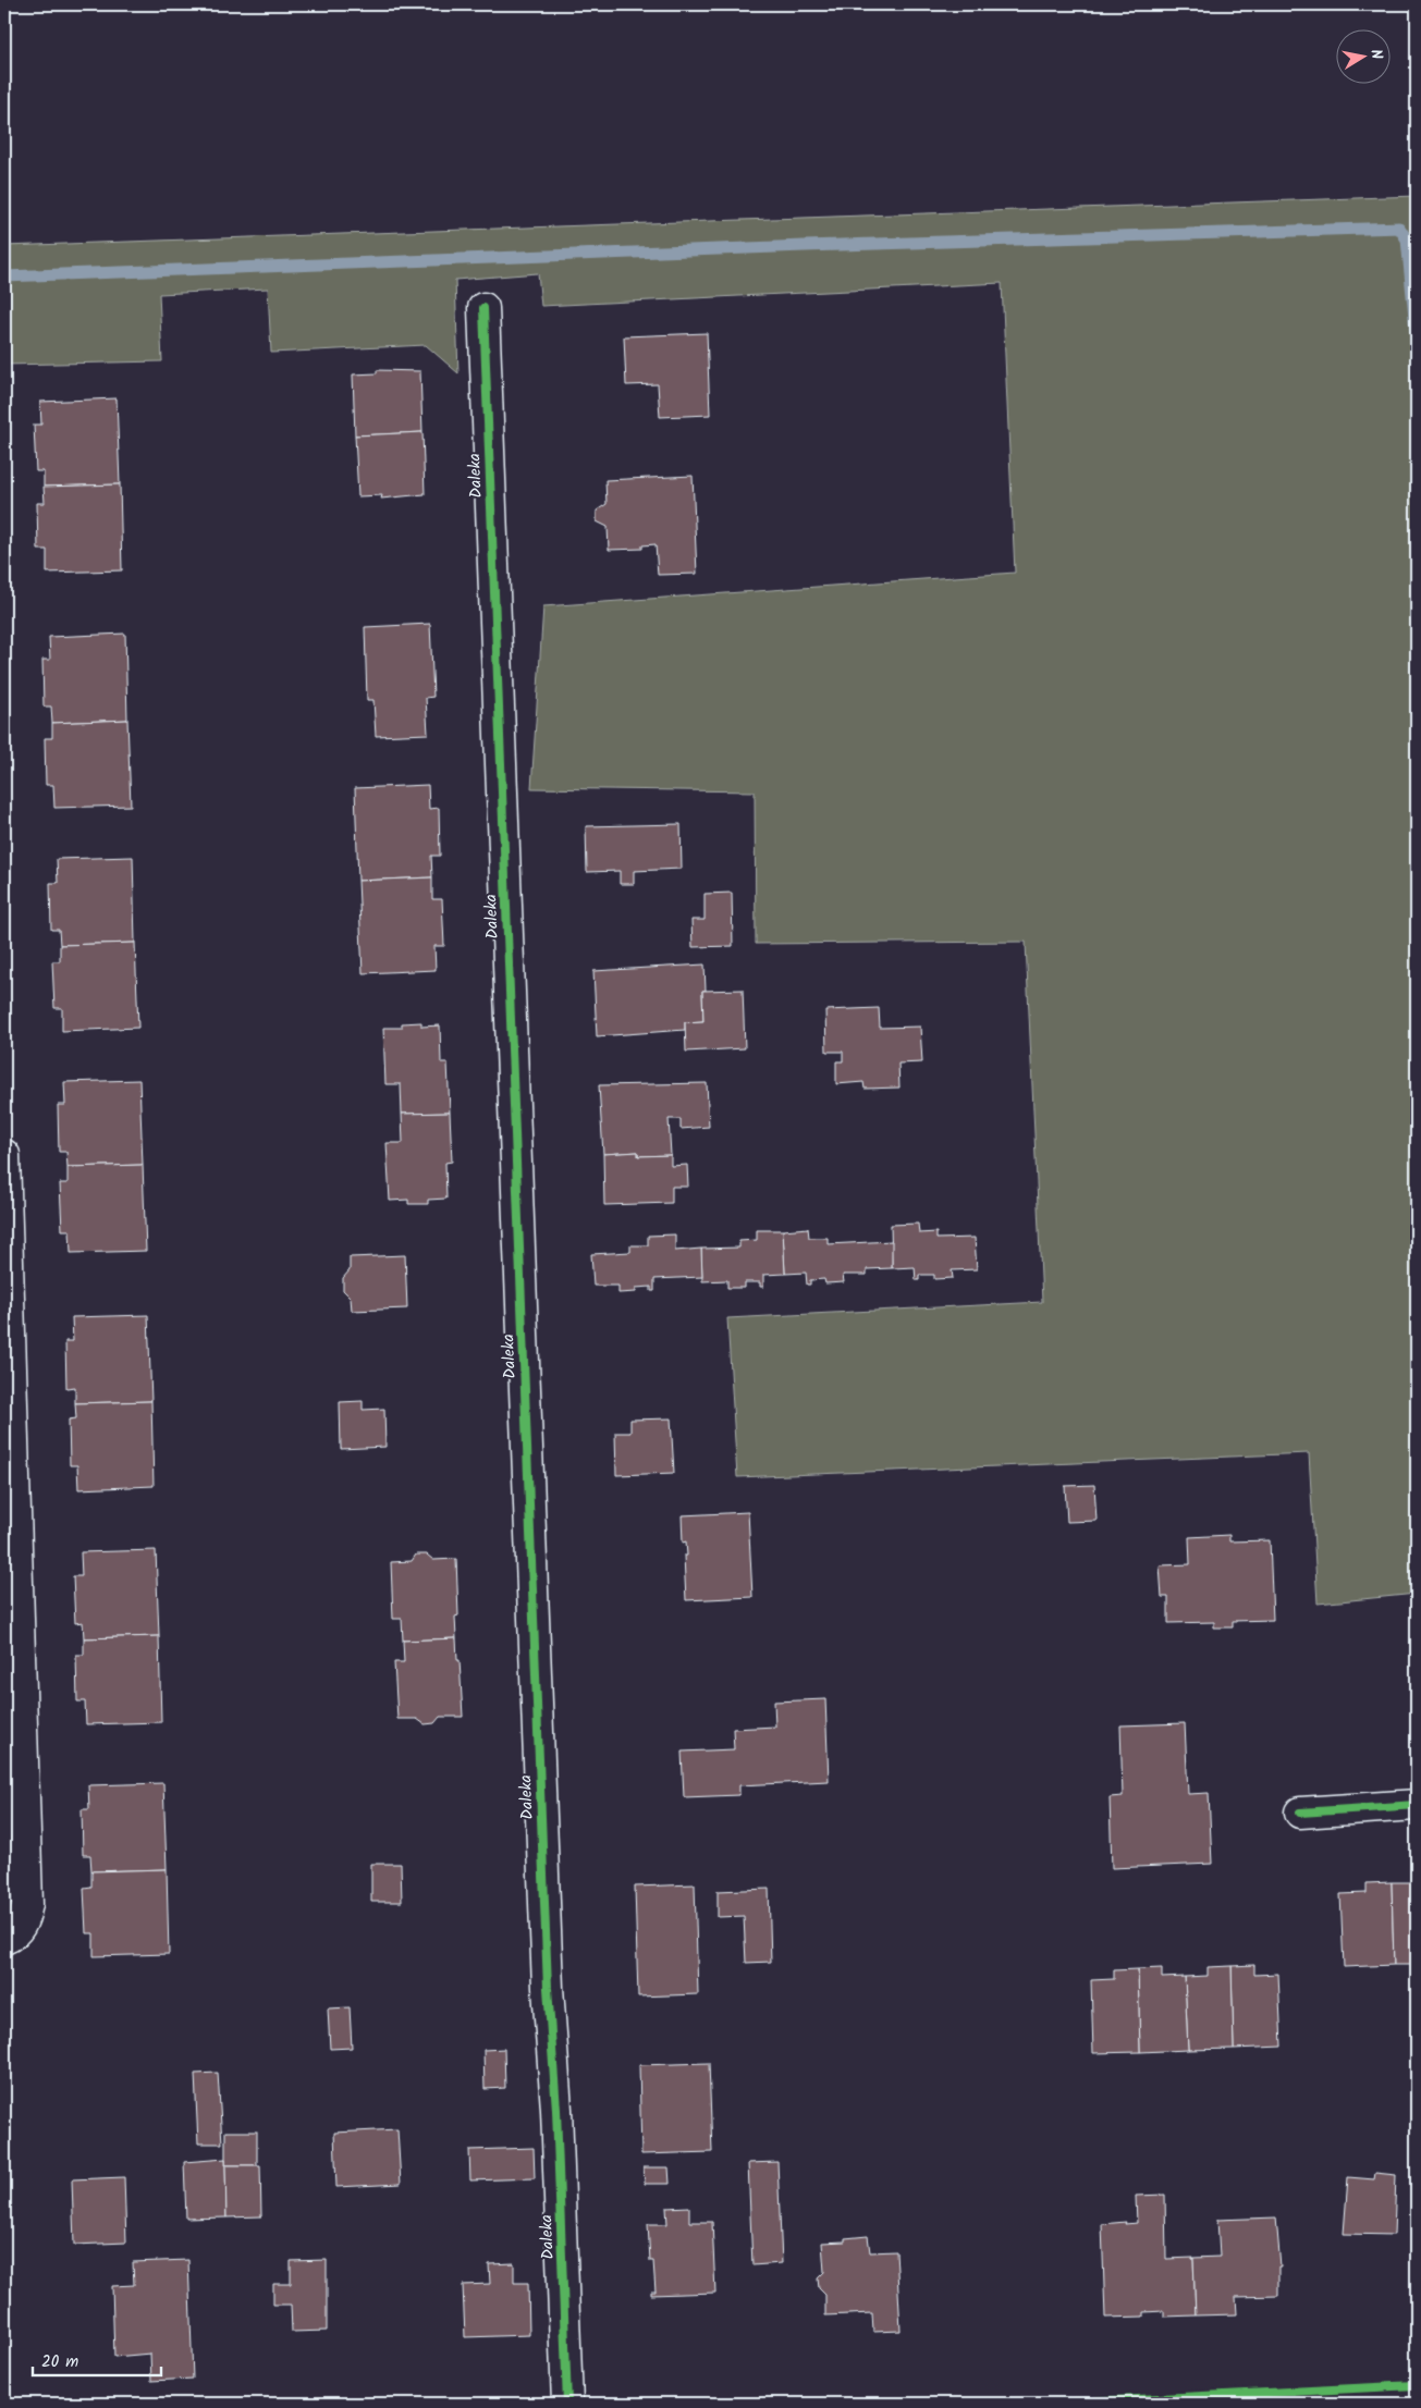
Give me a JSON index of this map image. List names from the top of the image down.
{
  "streets": {
    "street": ["Daleka"]
  },
  "scale_bar": "20 m",
  "north": "right"
}
